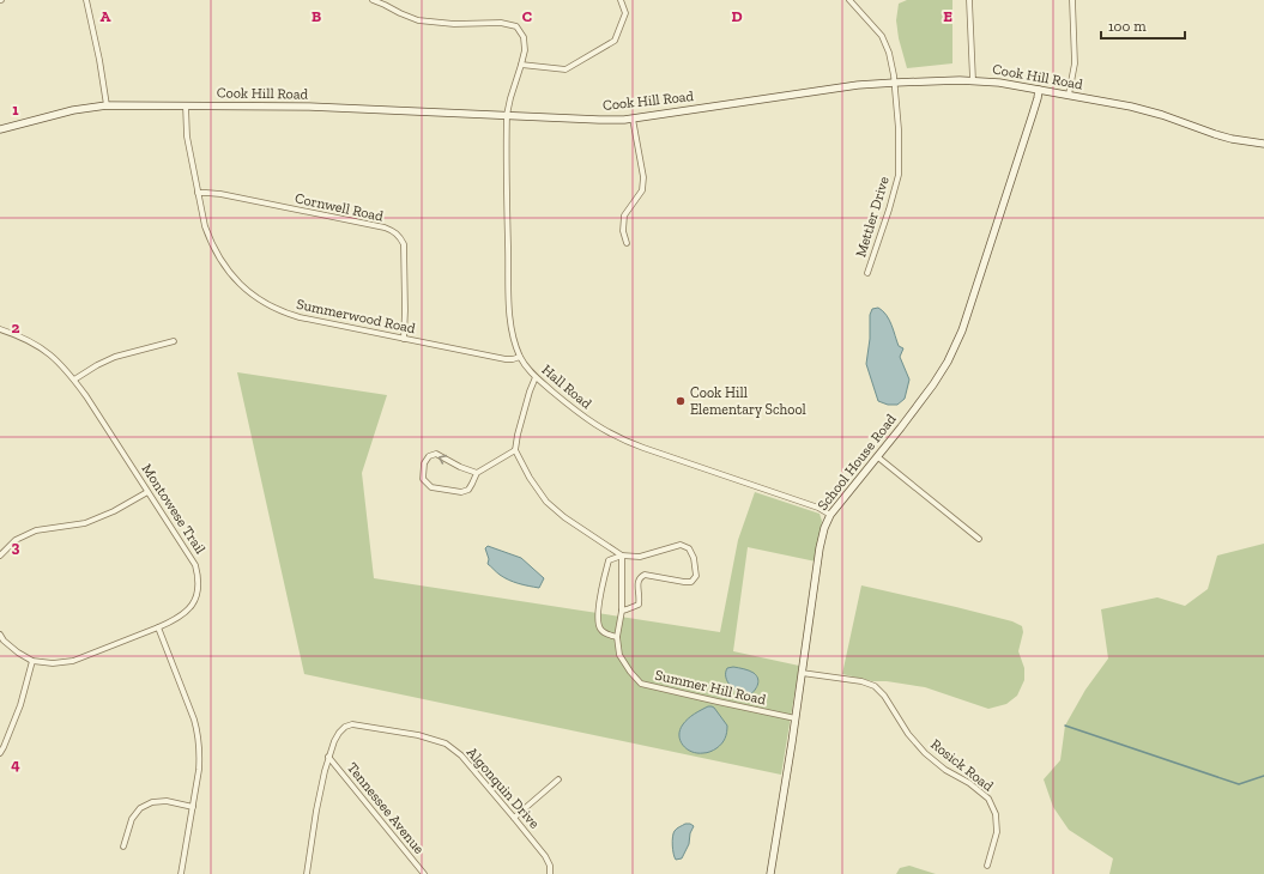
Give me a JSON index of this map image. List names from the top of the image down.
{
  "streets": {
    "street": [
      "Cook Hill Road",
      "Cornwell Road",
      "Mettler Drive",
      "Summerwood Road",
      "Hall Road",
      "School House Road",
      "Montowese Trail",
      "Summer Hill Road",
      "Rosick Road",
      "Algonquin Drive",
      "Tennessee Avenue"
    ]
  },
  "crossings": [
    ["Cook Hill Road", "Mettler Drive"],
    ["Cook Hill Road", "Summerwood Road"],
    ["Cook Hill Road", "Hall Road"],
    ["Cook Hill Road", "School House Road"],
    ["Cornwell Road", "Summerwood Road"],
    ["Summerwood Road", "Hall Road"],
    ["Hall Road", "School House Road"],
    ["School House Road", "Summer Hill Road"],
    ["School House Road", "Rosick Road"],
    ["Algonquin Drive", "Tennessee Avenue"]
  ],
  "places": ["Cook Hill Elementary School"],
  "scale_bar": "100 m",
  "grid": {
    "columns": [
      "A",
      "B",
      "C",
      "D",
      "E"
    ],
    "rows": [
      "1",
      "2",
      "3",
      "4"
    ]
  }
}
